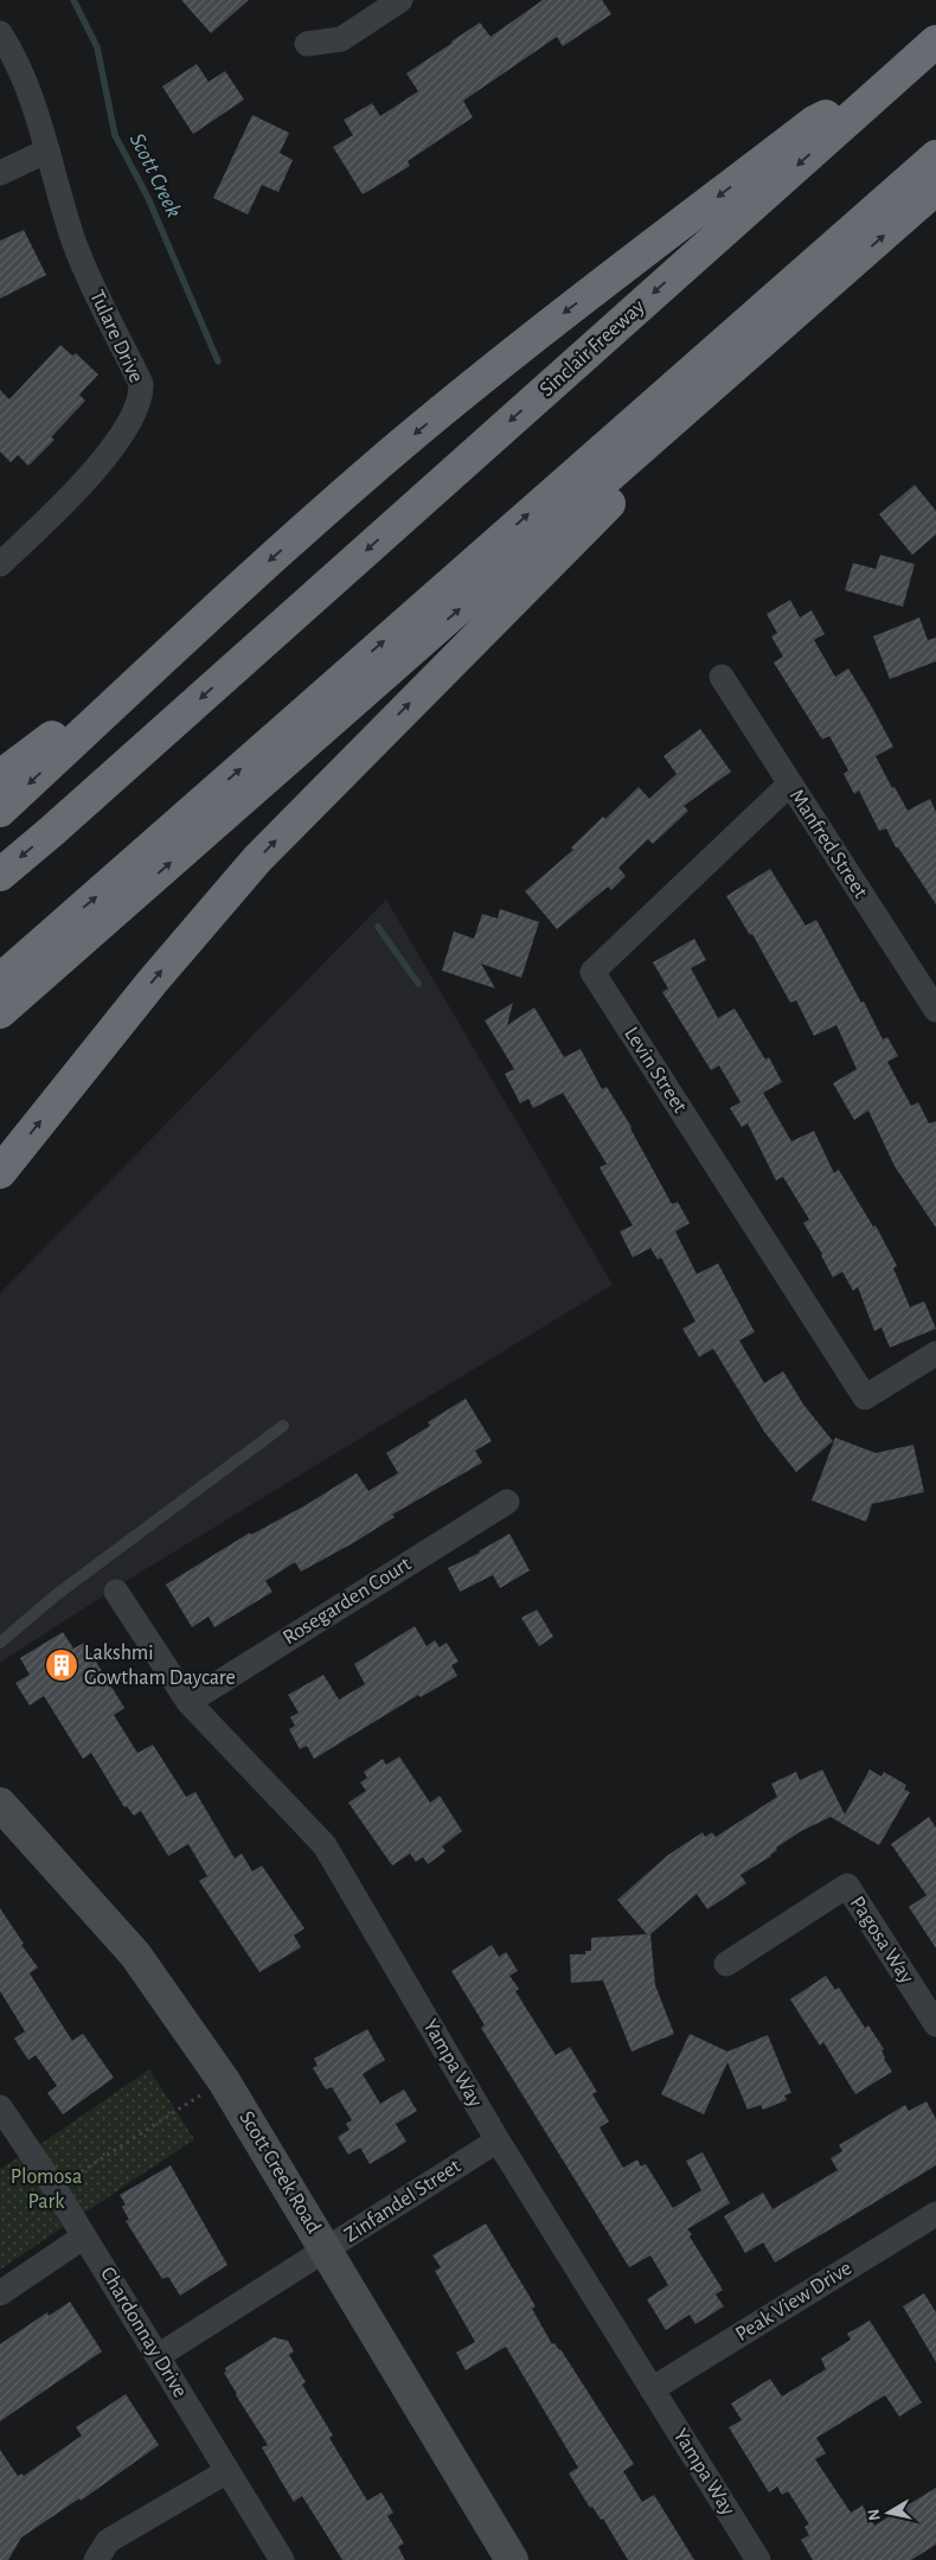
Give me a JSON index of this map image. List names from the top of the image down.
{
  "streets": {
    "highway": ["Sinclair Freeway"],
    "main road": ["Scott Creek Road"],
    "street": [
      "Tulare Drive",
      "Manfred Street",
      "Levin Street",
      "Rosegarden Court",
      "Pagosa Way",
      "Yampa Way",
      "Zinfandel Street",
      "Peak View Drive",
      "Chardonnay Drive"
    ]
  },
  "crossings": [
    ["Manfred Street", "Levin Street"],
    ["Rosegarden Court", "Yampa Way"],
    ["Yampa Way", "Zinfandel Street"],
    ["Yampa Way", "Peak View Drive"],
    ["Scott Creek Road", "Zinfandel Street"],
    ["Zinfandel Street", "Chardonnay Drive"]
  ],
  "water": ["Scott Creek"],
  "parks": ["Plomosa Park"],
  "places": {
    "building": ["Lakshmi Gowtham Daycare"]
  },
  "north": "left"
}
